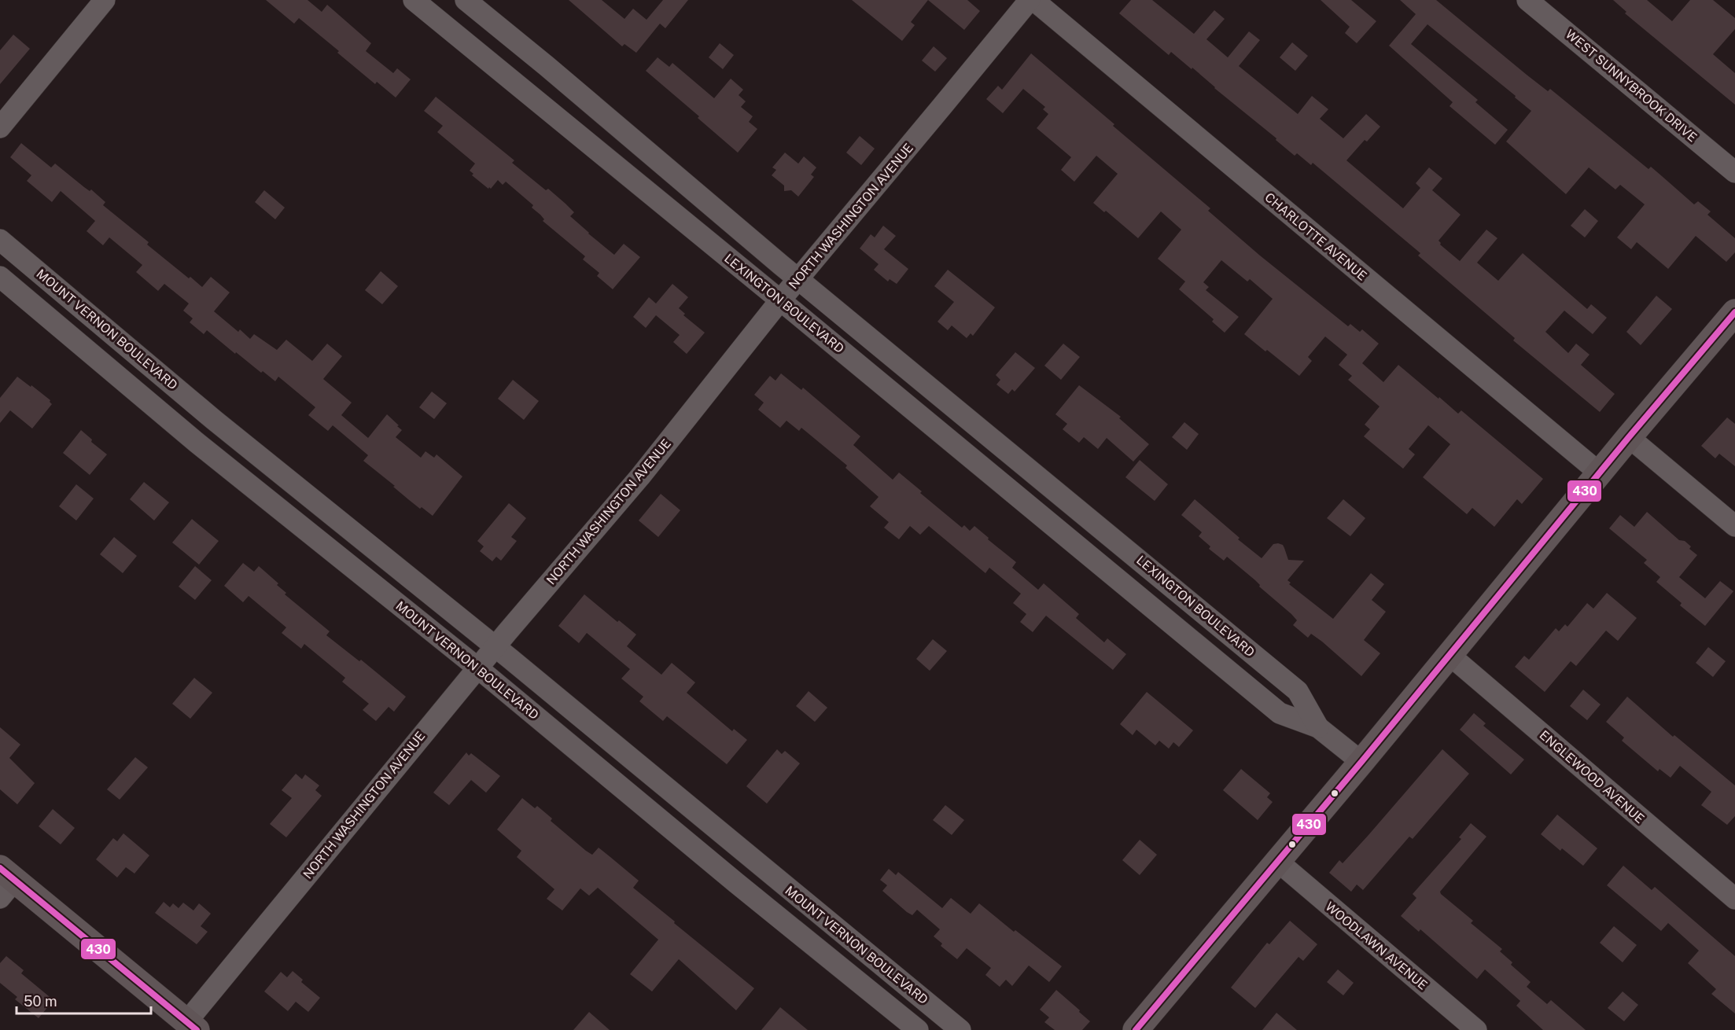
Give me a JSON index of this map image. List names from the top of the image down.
{
  "streets": {
    "street": [
      "WEST SUNNYBROOK DRIVE",
      "NORTH WASHINGTON AVENUE",
      "CHARLOTTE AVENUE",
      "LEXINGTON BOULEVARD",
      "MOUNT VERNON BOULEVARD",
      "ENGLEWOOD AVENUE",
      "WOODLAWN AVENUE"
    ]
  },
  "crossings": [
    ["NORTH WASHINGTON AVENUE", "LEXINGTON BOULEVARD"],
    ["NORTH WASHINGTON AVENUE", "MOUNT VERNON BOULEVARD"]
  ],
  "lines": ["transit line 430"],
  "scale_bar": "50 m"
}
